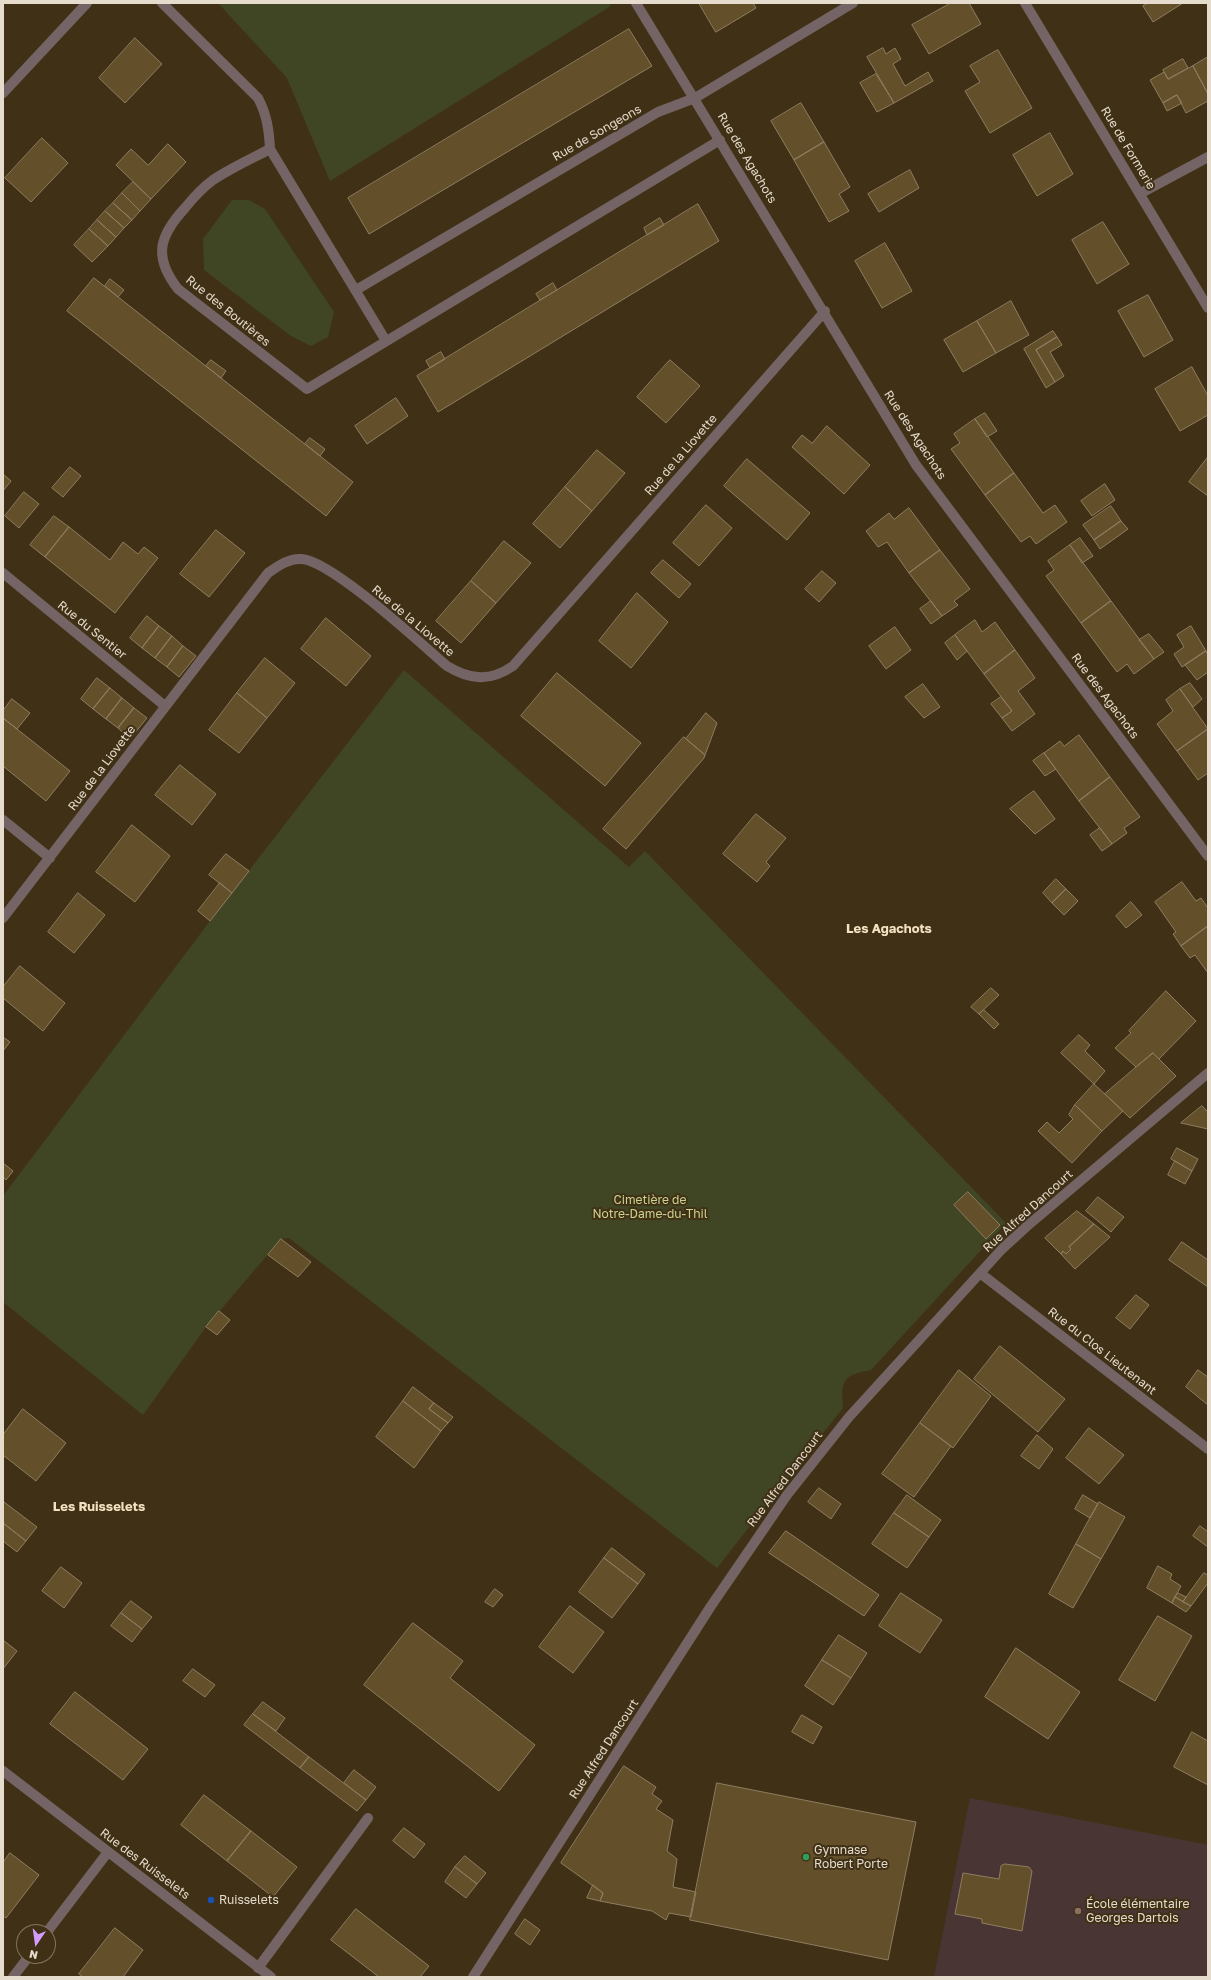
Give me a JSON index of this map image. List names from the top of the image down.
{
  "streets": {
    "street": [
      "Rue de Songeons",
      "Rue de Formerie",
      "Rue des Agachots",
      "Rue des Boutières",
      "Rue de la Liovette",
      "Rue du Sentier",
      "Rue Alfred Dancourt",
      "Rue du Clos Lieutenant",
      "Rue des Ruisselets"
    ]
  },
  "crossings": [
    ["Rue de Songeons", "Rue des Agachots"],
    ["Rue des Agachots", "Rue de la Liovette"],
    ["Rue de la Liovette", "Rue du Sentier"],
    ["Rue Alfred Dancourt", "Rue du Clos Lieutenant"]
  ],
  "districts": ["Les Agachots", "Les Ruisselets"],
  "parks": ["Cimetière de Notre-Dame-du-Thil"],
  "places": ["Gymnase Robert Porte", "Ruisselets", "École élémentaire Georges Dartois"],
  "north": "bottom"
}
